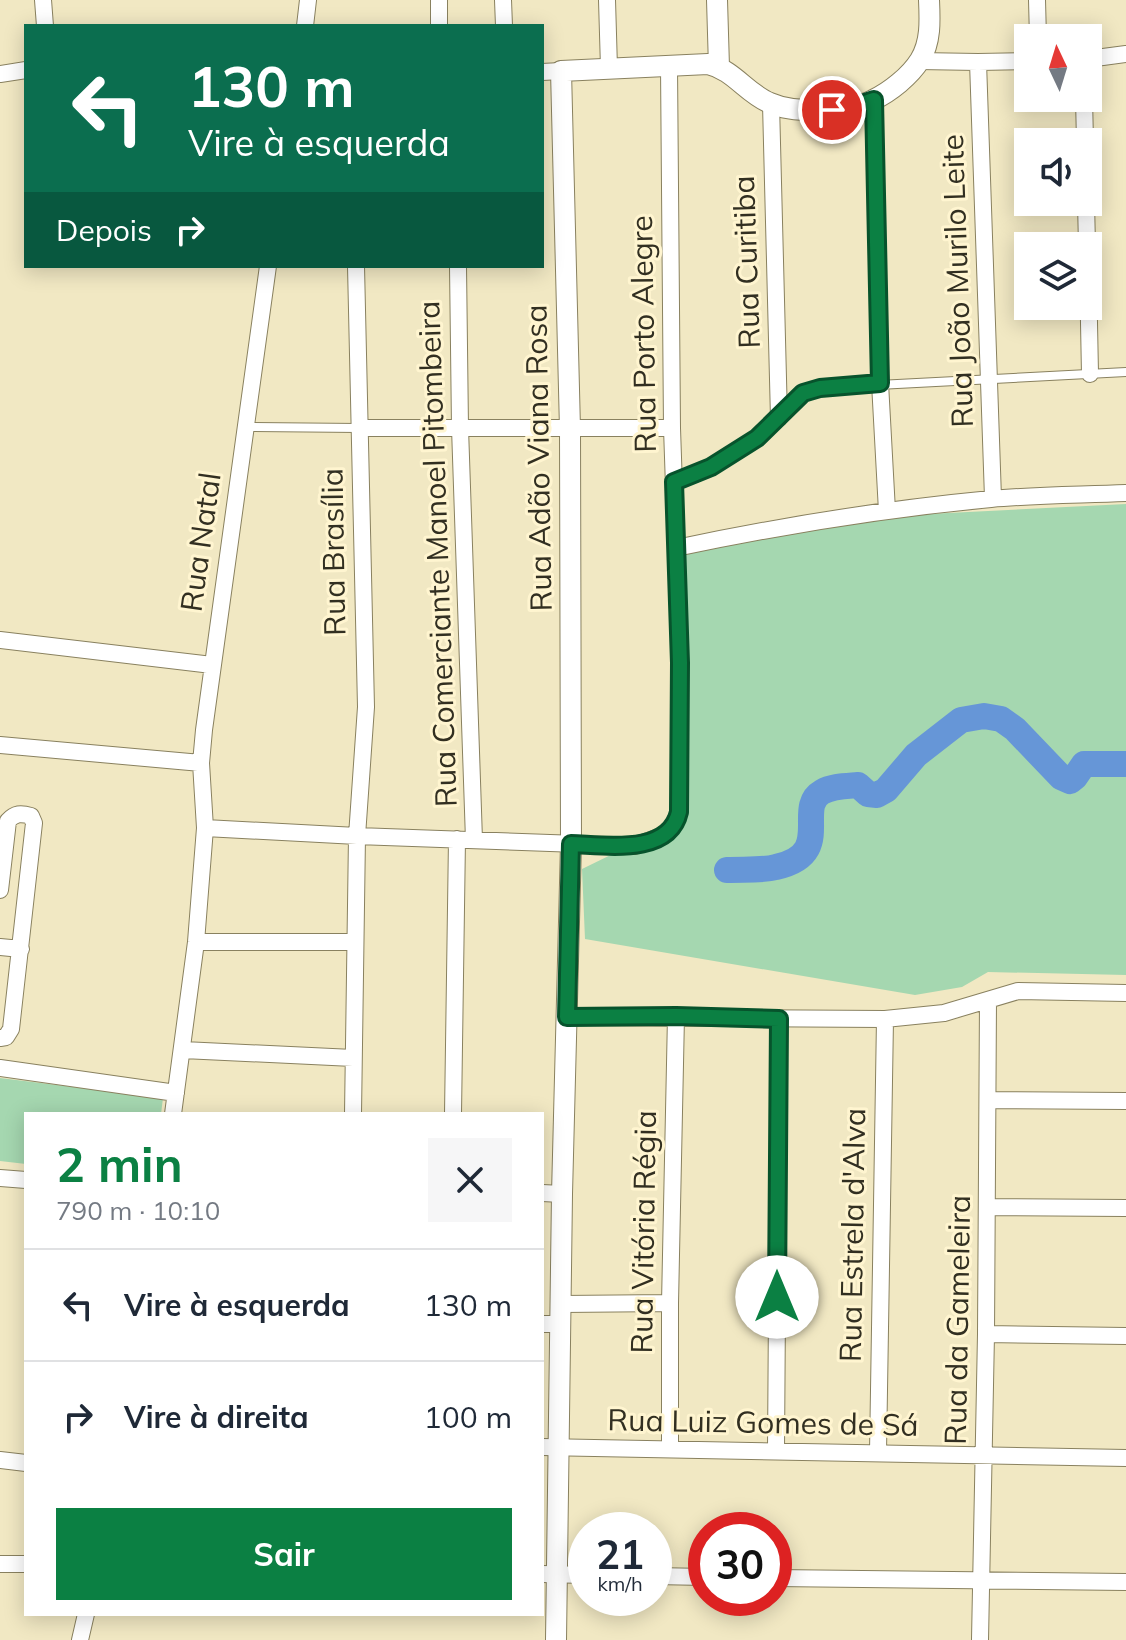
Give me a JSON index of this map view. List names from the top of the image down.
{
  "streets": {
    "street": [
      "Rua Curitiba",
      "Rua João Murilo Leite",
      "Rua Porto Alegre",
      "Rua Adão Viana Rosa",
      "Rua Natal",
      "Rua Brasília",
      "Rua Comerciante Manoel Pitombeira",
      "Rua Vitória Régia",
      "Rua Estrela d'Alva",
      "Rua da Gameleira",
      "Rua Luiz Gomes de Sá"
    ]
  },
  "crossings": [
    ["Rua Porto Alegre", "Rua Adão Viana Rosa"],
    ["Rua Adão Viana Rosa", "Rua Luiz Gomes de Sá"],
    ["Rua Vitória Régia", "Rua Luiz Gomes de Sá"],
    ["Rua Estrela d'Alva", "Rua Luiz Gomes de Sá"],
    ["Rua da Gameleira", "Rua Luiz Gomes de Sá"]
  ],
  "north": "top",
  "page": {
    "turn": ["130 m", "Vire à esquerda"],
    "then": "Depois",
    "heading": ["2 min", "790 m · 10:10"],
    "list": [
      {
        "name": "Vire à esquerda",
        "value": "130 m"
      },
      {
        "name": "Vire à direita",
        "value": "100 m"
      }
    ],
    "buttons": "Sair",
    "speed": "21 km/h",
    "limit": "30"
  }
}
